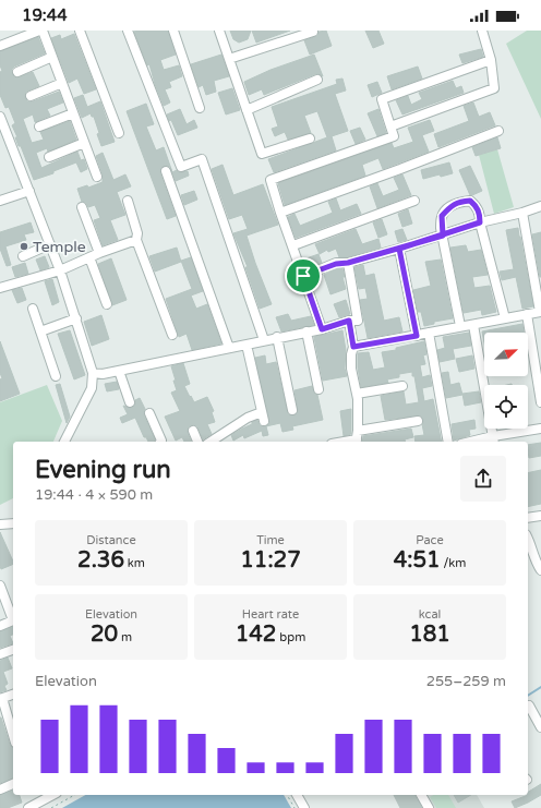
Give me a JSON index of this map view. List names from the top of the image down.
{
  "places": ["Temple"],
  "north": "top right",
  "page": {
    "status": "19:44",
    "heading": ["Evening run", "19:44 · 4 × 590 m"],
    "stats": [
      ["Distance", "2.36 km"],
      ["Time", "11:27"],
      ["Pace", "4:51 /km"],
      ["Elevation", "20 m"],
      ["Heart rate", "142 bpm"],
      ["kcal", "181"]
    ],
    "chart": ["Elevation", "255–259 m"]
  }
}
